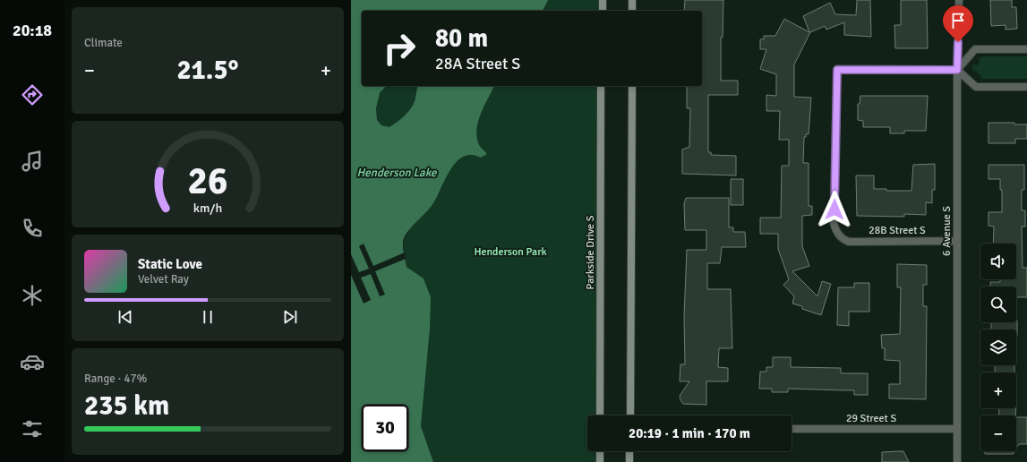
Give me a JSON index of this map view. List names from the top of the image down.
{
  "streets": {
    "street": [
      "28B Street S",
      "6 Avenue S",
      "Parkside Drive S",
      "29 Street S"
    ]
  },
  "crossings": [
    ["28B Street S", "6 Avenue S"],
    ["6 Avenue S", "29 Street S"]
  ],
  "water": ["Henderson Lake"],
  "parks": ["Henderson Park"],
  "page": {
    "tabs": "20:18",
    "tile": [
      "Climate",
      ["Range · 47%", "235 km"]
    ],
    "turn": ["80 m", "28A Street S"],
    "heat": ["−", "21.5°", "+"],
    "map_buttons": ["+", "−"],
    "song": ["Static Love", "Velvet Ray"],
    "limit": "30",
    "trip": "20:19 · 1 min · 170 m",
    "gauge": ["26", "km/h"]
  }
}
